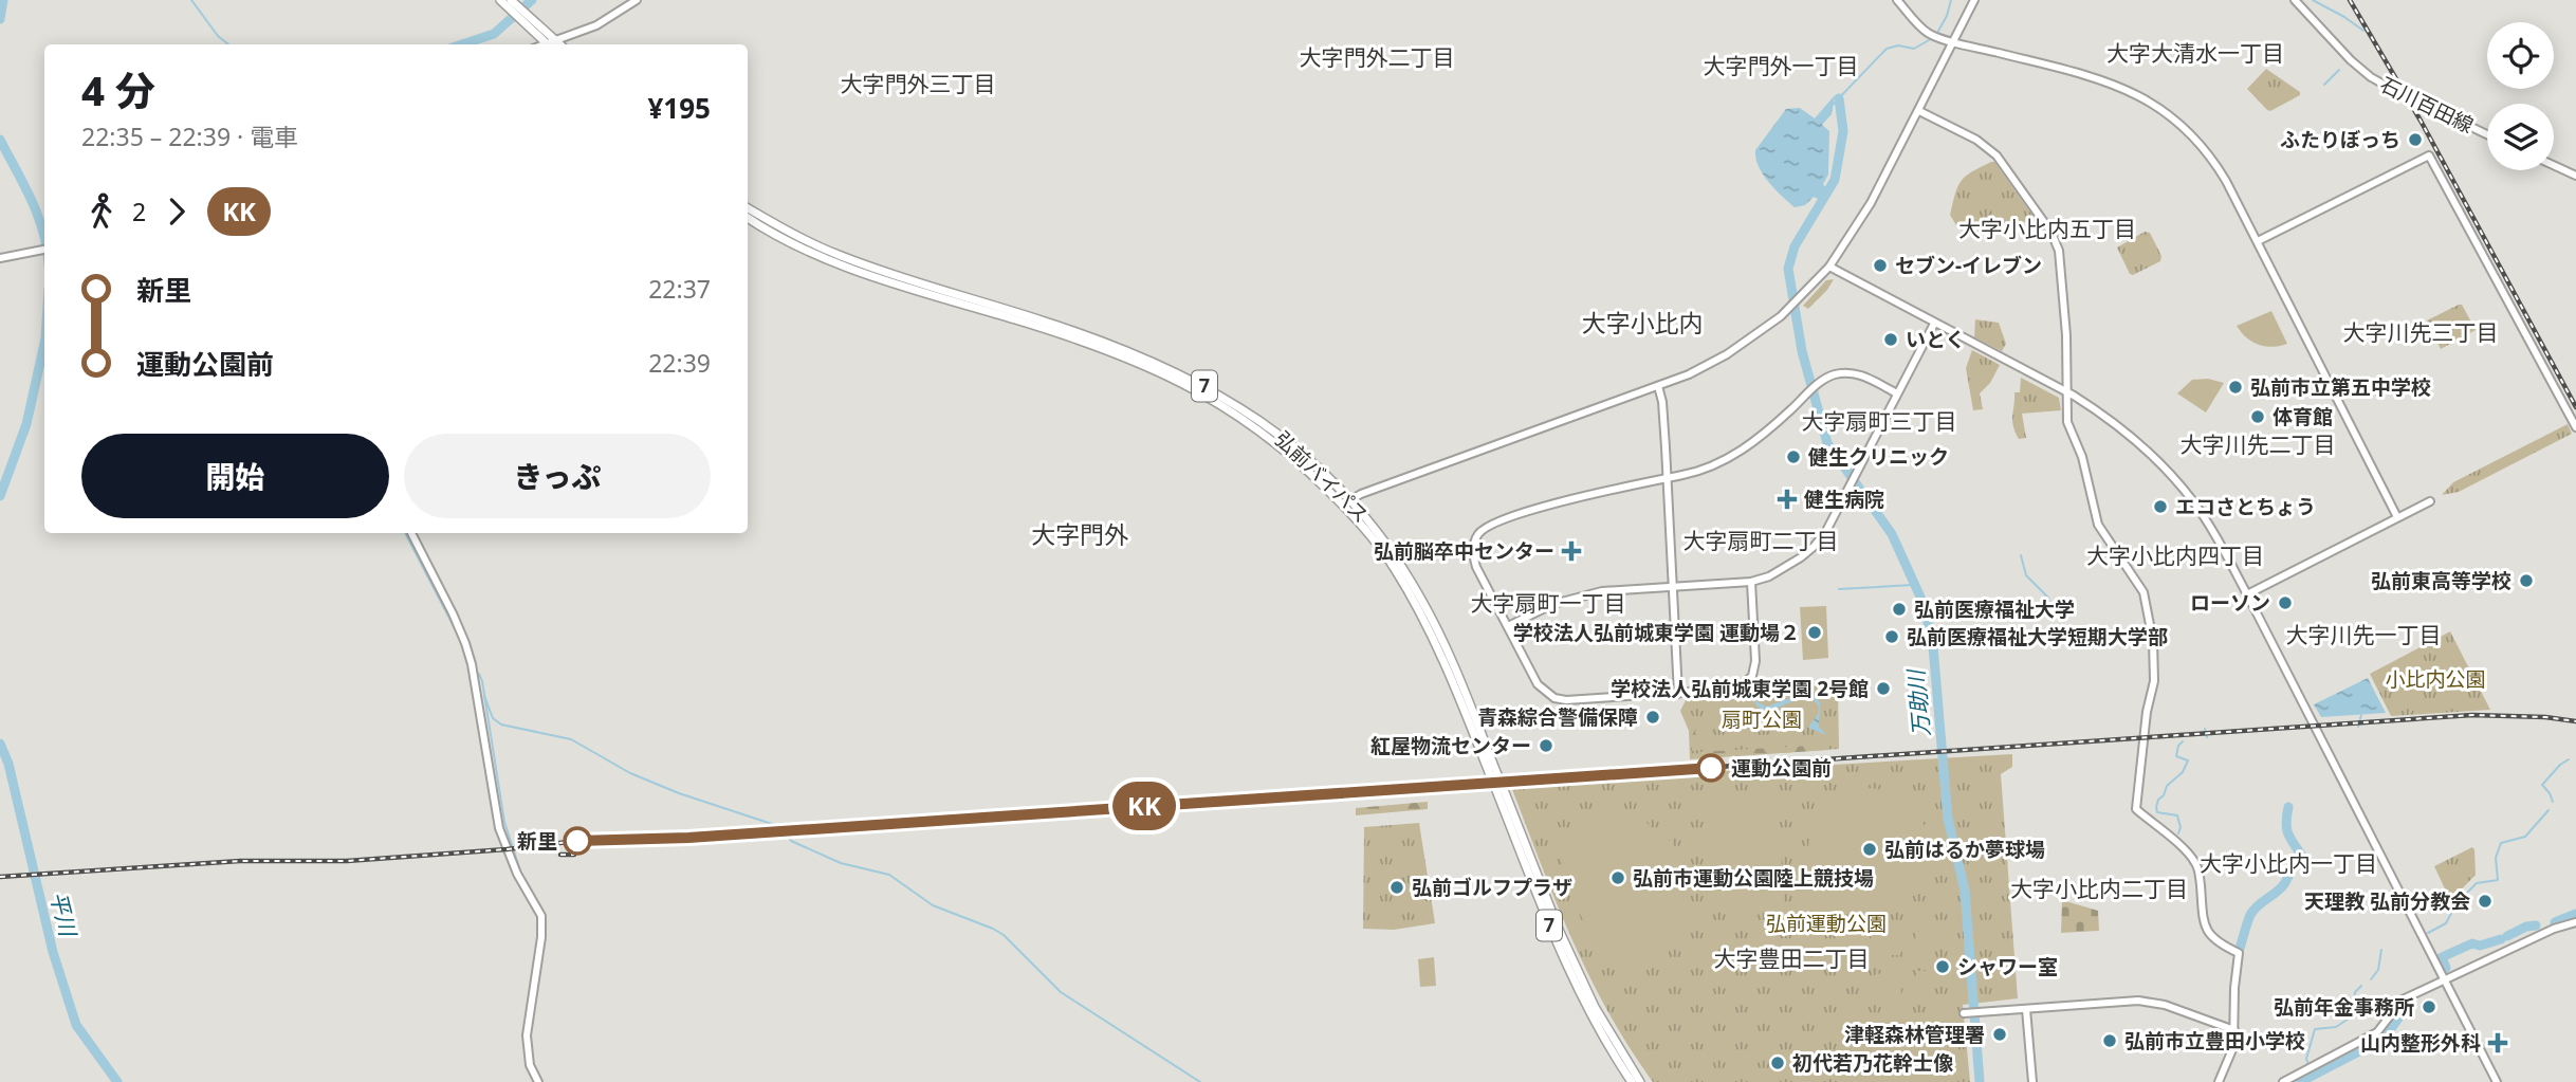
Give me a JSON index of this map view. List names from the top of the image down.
{
  "streets": {
    "highway": ["7", "弘前バイパス"],
    "street": ["石川百田線"]
  },
  "crossings": [
    ["7", "弘前バイパス"]
  ],
  "districts": [
    "大字大清水一丁目",
    "大字門外二丁目",
    "大字門外一丁目",
    "大字門外三丁目",
    "大字小比内五丁目",
    "大字小比内",
    "大字川先三丁目",
    "大字扇町三丁目",
    "大字川先二丁目",
    "大字門外",
    "大字扇町二丁目",
    "大字小比内四丁目",
    "大字扇町一丁目",
    "大字川先一丁目",
    "大字小比内一丁目",
    "大字小比内二丁目",
    "大字豊田二丁目"
  ],
  "water": ["万助川", "平川"],
  "parks": ["小比内公園", "扇町公園", "弘前運動公園"],
  "places": {
    "other": [
      "ふたりぼっち",
      "セブン-イレブン",
      "いとく",
      "弘前市立第五中学校",
      "体育館",
      "健生クリニック",
      "エコさとちょう",
      "弘前東高等学校",
      "ローソン",
      "弘前医療福祉大学",
      "学校法人弘前城東学園 運動場２",
      "弘前医療福祉大学短期大学部",
      "学校法人弘前城東学園 2号館",
      "青森綜合警備保障",
      "紅屋物流センター",
      "運動公園前",
      "新里",
      "弘前はるか夢球場",
      "弘前市運動公園陸上競技場",
      "弘前ゴルフプラザ",
      "天理教 弘前分教会",
      "シャワー室",
      "弘前年金事務所",
      "津軽森林管理署",
      "弘前市立豊田小学校",
      "初代若乃花幹士像"
    ],
    "health": ["健生病院", "弘前脳卒中センター", "山内整形外科"]
  },
  "page": {
    "on_map": "KK",
    "heading": ["4 分", "22:35 – 22:39 · 電車", "¥195"],
    "legs": ["2", "KK"],
    "list": [
      {
        "name": "新里",
        "value": "22:37"
      },
      {
        "name": "運動公園前",
        "value": "22:39"
      }
    ],
    "buttons": ["開始", "きっぷ"]
  }
}
